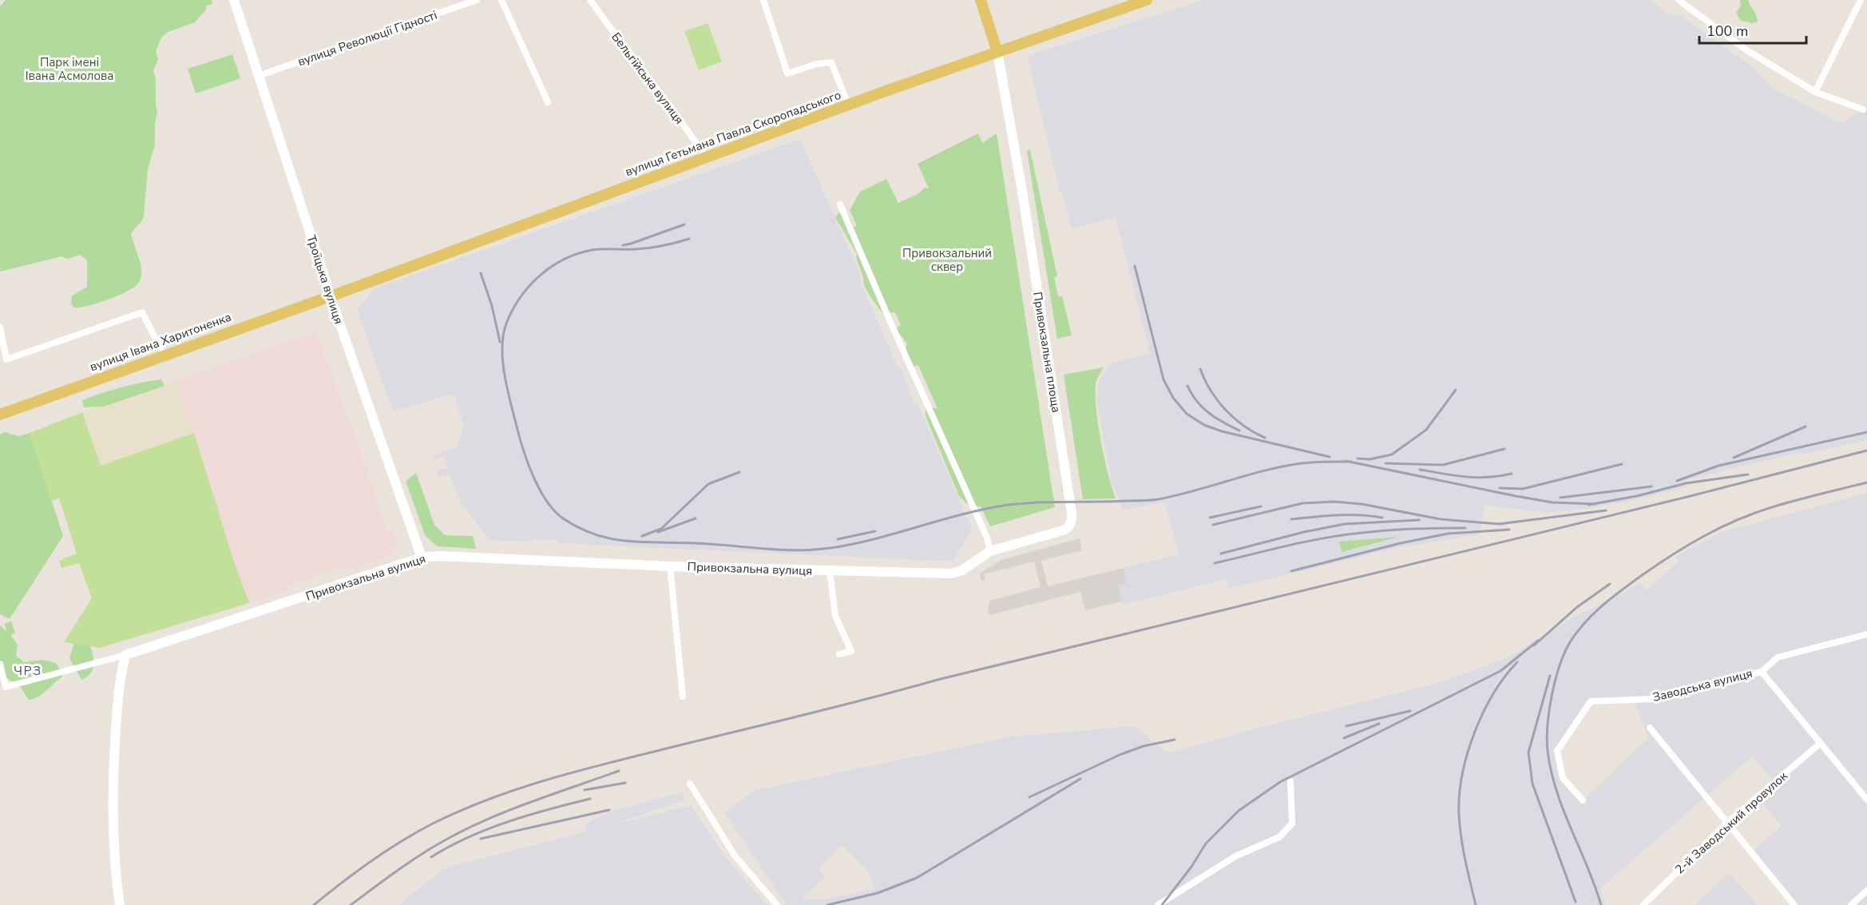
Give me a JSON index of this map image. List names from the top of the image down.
{
  "streets": {
    "main road": [
      "вулиця Гетьмана Павла Скоропадського",
      "Троїцька вулиця",
      "вулиця Івана Харитоненка",
      "Привокзальна площа",
      "Привокзальна вулиця"
    ],
    "street": [
      "вулиця Революції Гідності",
      "Бельгійська вулиця",
      "Заводська вулиця",
      "2-й Заводський провулок"
    ]
  },
  "crossings": [
    ["вулиця Революції Гідності", "Троїцька вулиця"],
    ["Бельгійська вулиця", "вулиця Гетьмана Павла Скоропадського"],
    ["вулиця Гетьмана Павла Скоропадського", "Троїцька вулиця"],
    ["вулиця Гетьмана Павла Скоропадського", "вулиця Івана Харитоненка"],
    ["вулиця Гетьмана Павла Скоропадського", "Привокзальна площа"],
    ["Троїцька вулиця", "вулиця Івана Харитоненка"],
    ["Троїцька вулиця", "Привокзальна вулиця"],
    ["Привокзальна площа", "Привокзальна вулиця"]
  ],
  "districts": ["ЧРЗ"],
  "parks": ["Парк імені Івана Асмолова", "Привокзальний сквер"],
  "scale_bar": "100 m"
}
